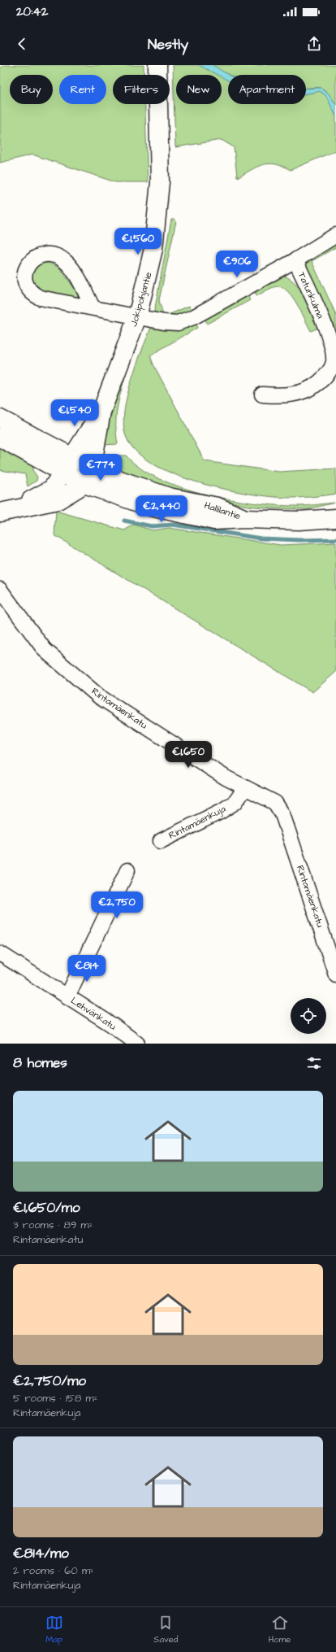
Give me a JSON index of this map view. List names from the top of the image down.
{
  "streets": {
    "main road": ["Jokipohjantie", "Hallilantie"],
    "street": [
      "Tatunkulma",
      "Rintamäenkatu",
      "Rintamäenkuja",
      "Lehvänkatu"
    ]
  },
  "crossings": [
    ["Jokipohjantie", "Hallilantie"],
    ["Rintamäenkatu", "Rintamäenkuja"]
  ],
  "page": {
    "status": "20:42",
    "header": "Nestly",
    "chip": [
      "Buy",
      "Rent",
      "Filters",
      "New",
      "Apartment"
    ],
    "price": [
      "€1,560",
      "€906",
      "€1,540",
      "€774",
      "€2,440",
      "€1,650",
      "€2,750",
      "€814"
    ],
    "heading": "8 homes",
    "list": [
      {
        "name": "€1,650/mo",
        "note": "3 rooms · 89 m² · Rintamäenkatu"
      },
      {
        "name": "€2,750/mo",
        "note": "5 rooms · 158 m² · Rintamäenkuja"
      },
      {
        "name": "€814/mo",
        "note": "2 rooms · 60 m² · Rintamäenkuja"
      }
    ],
    "tabs": ["Map", "Saved", "Home"]
  }
}
